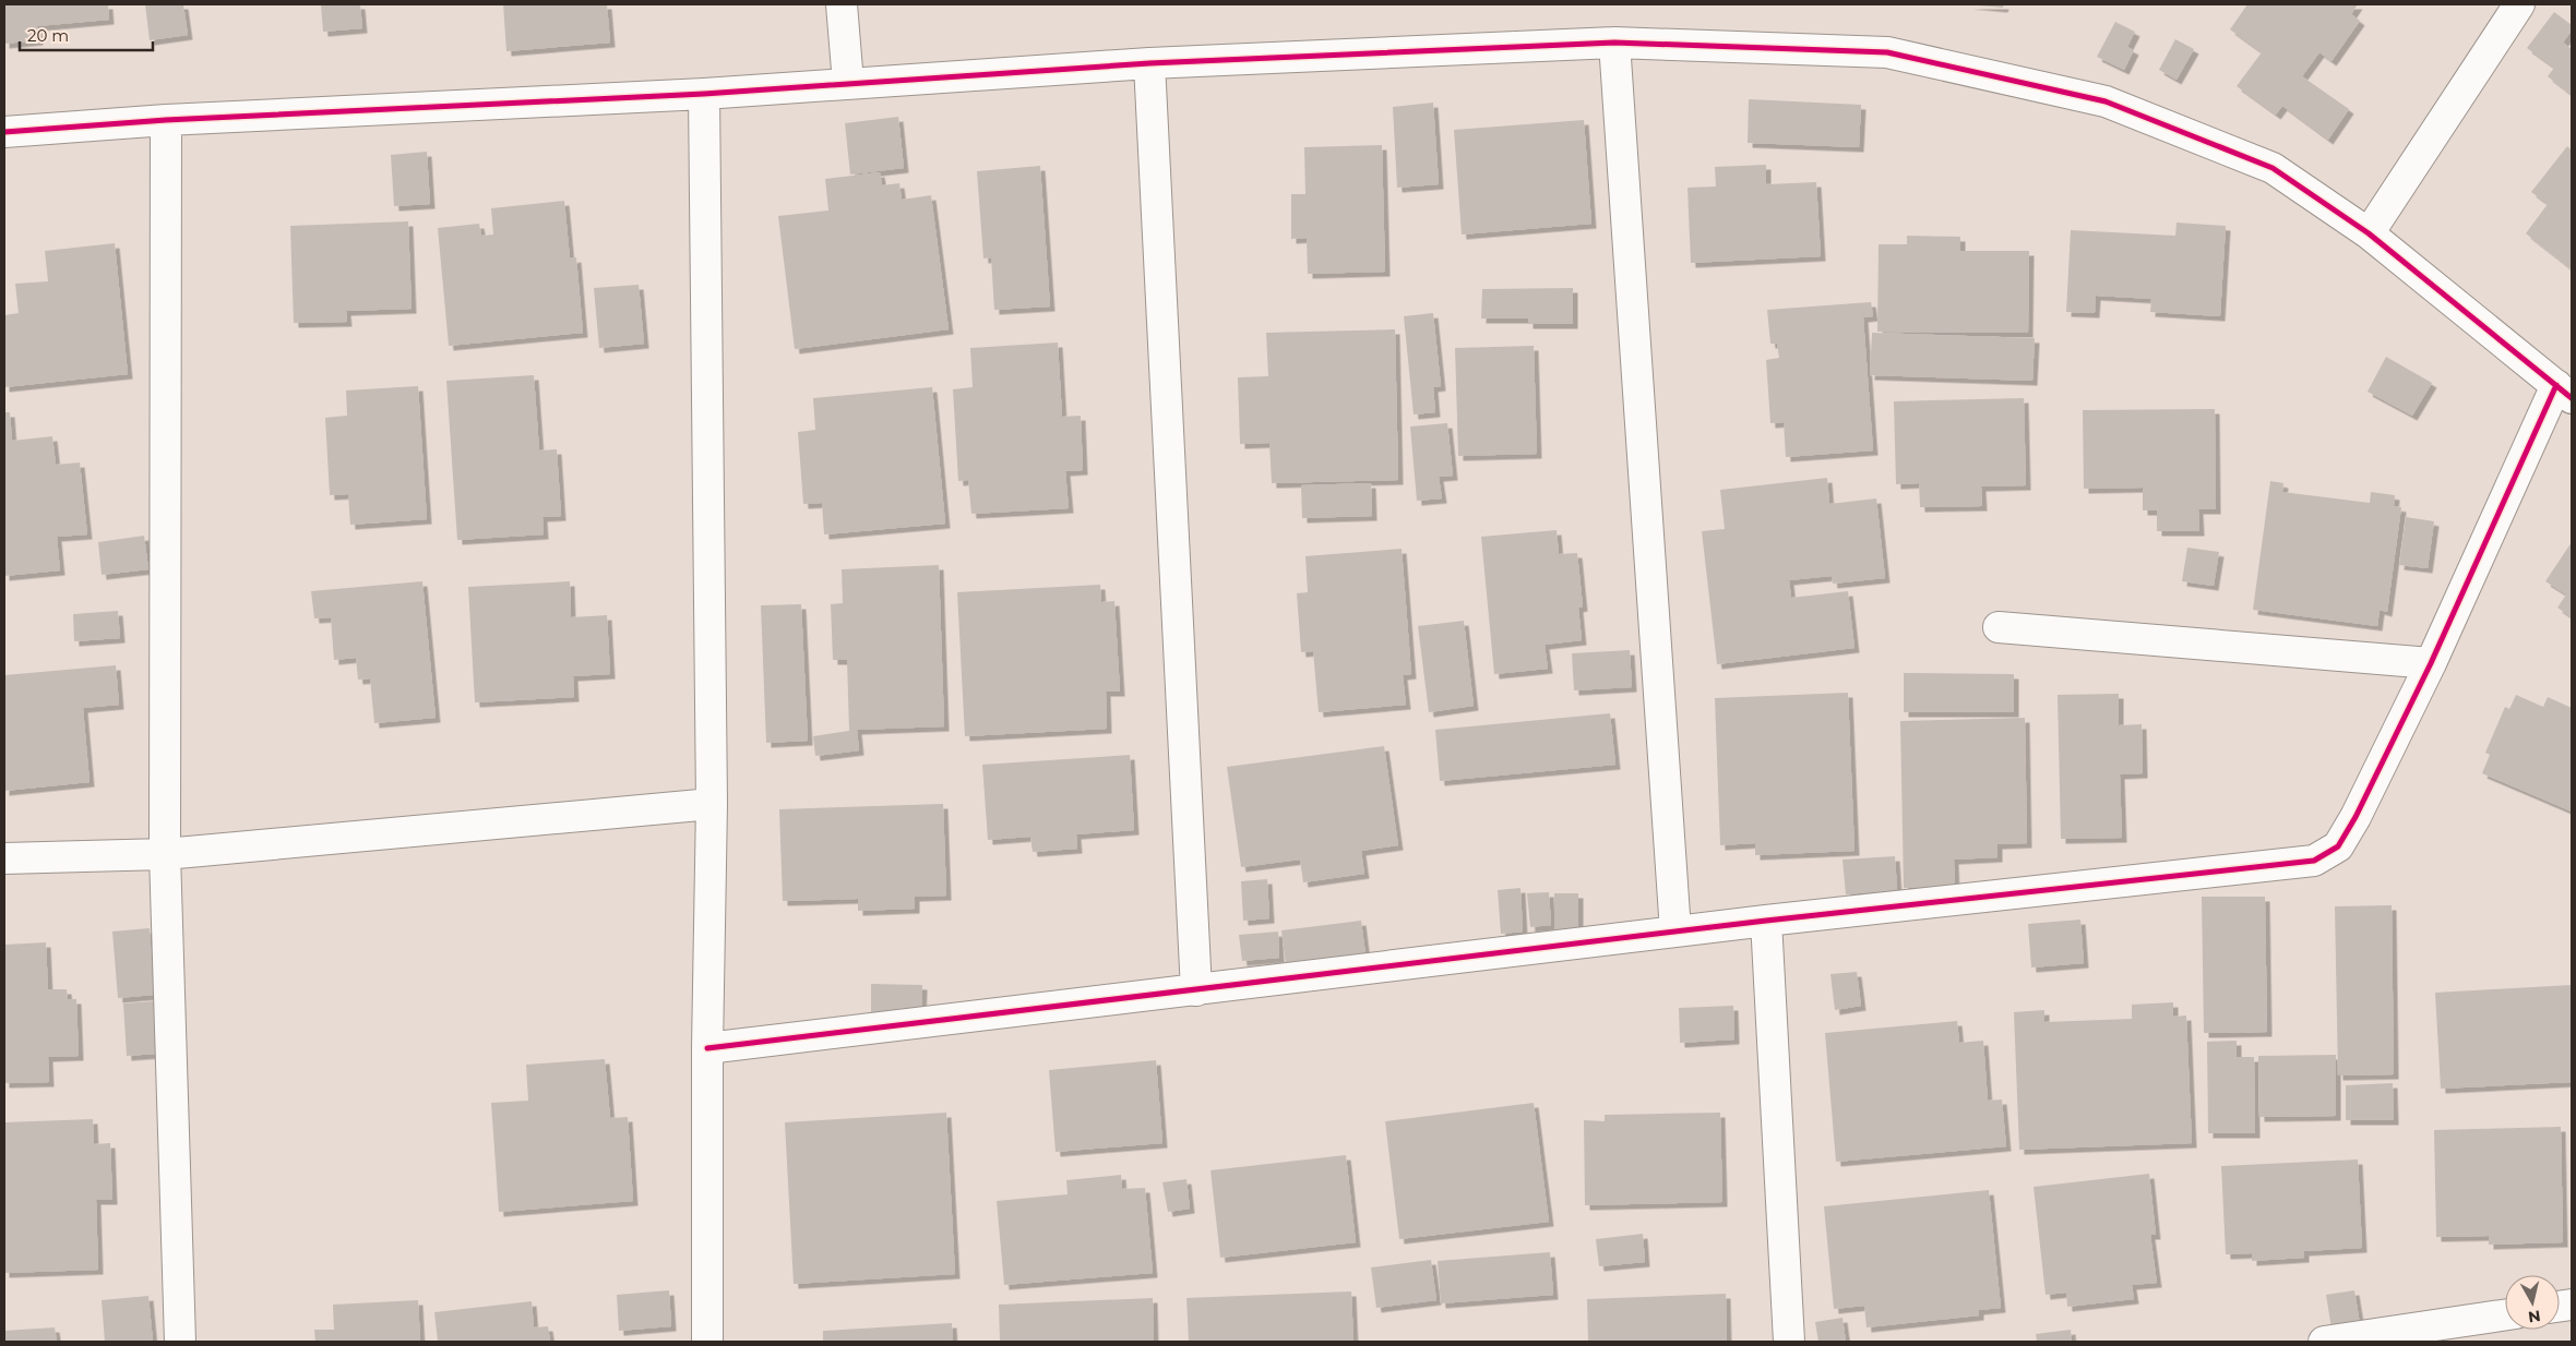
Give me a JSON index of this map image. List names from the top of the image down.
{
  "scale_bar": "20 m",
  "north": "bottom"
}
